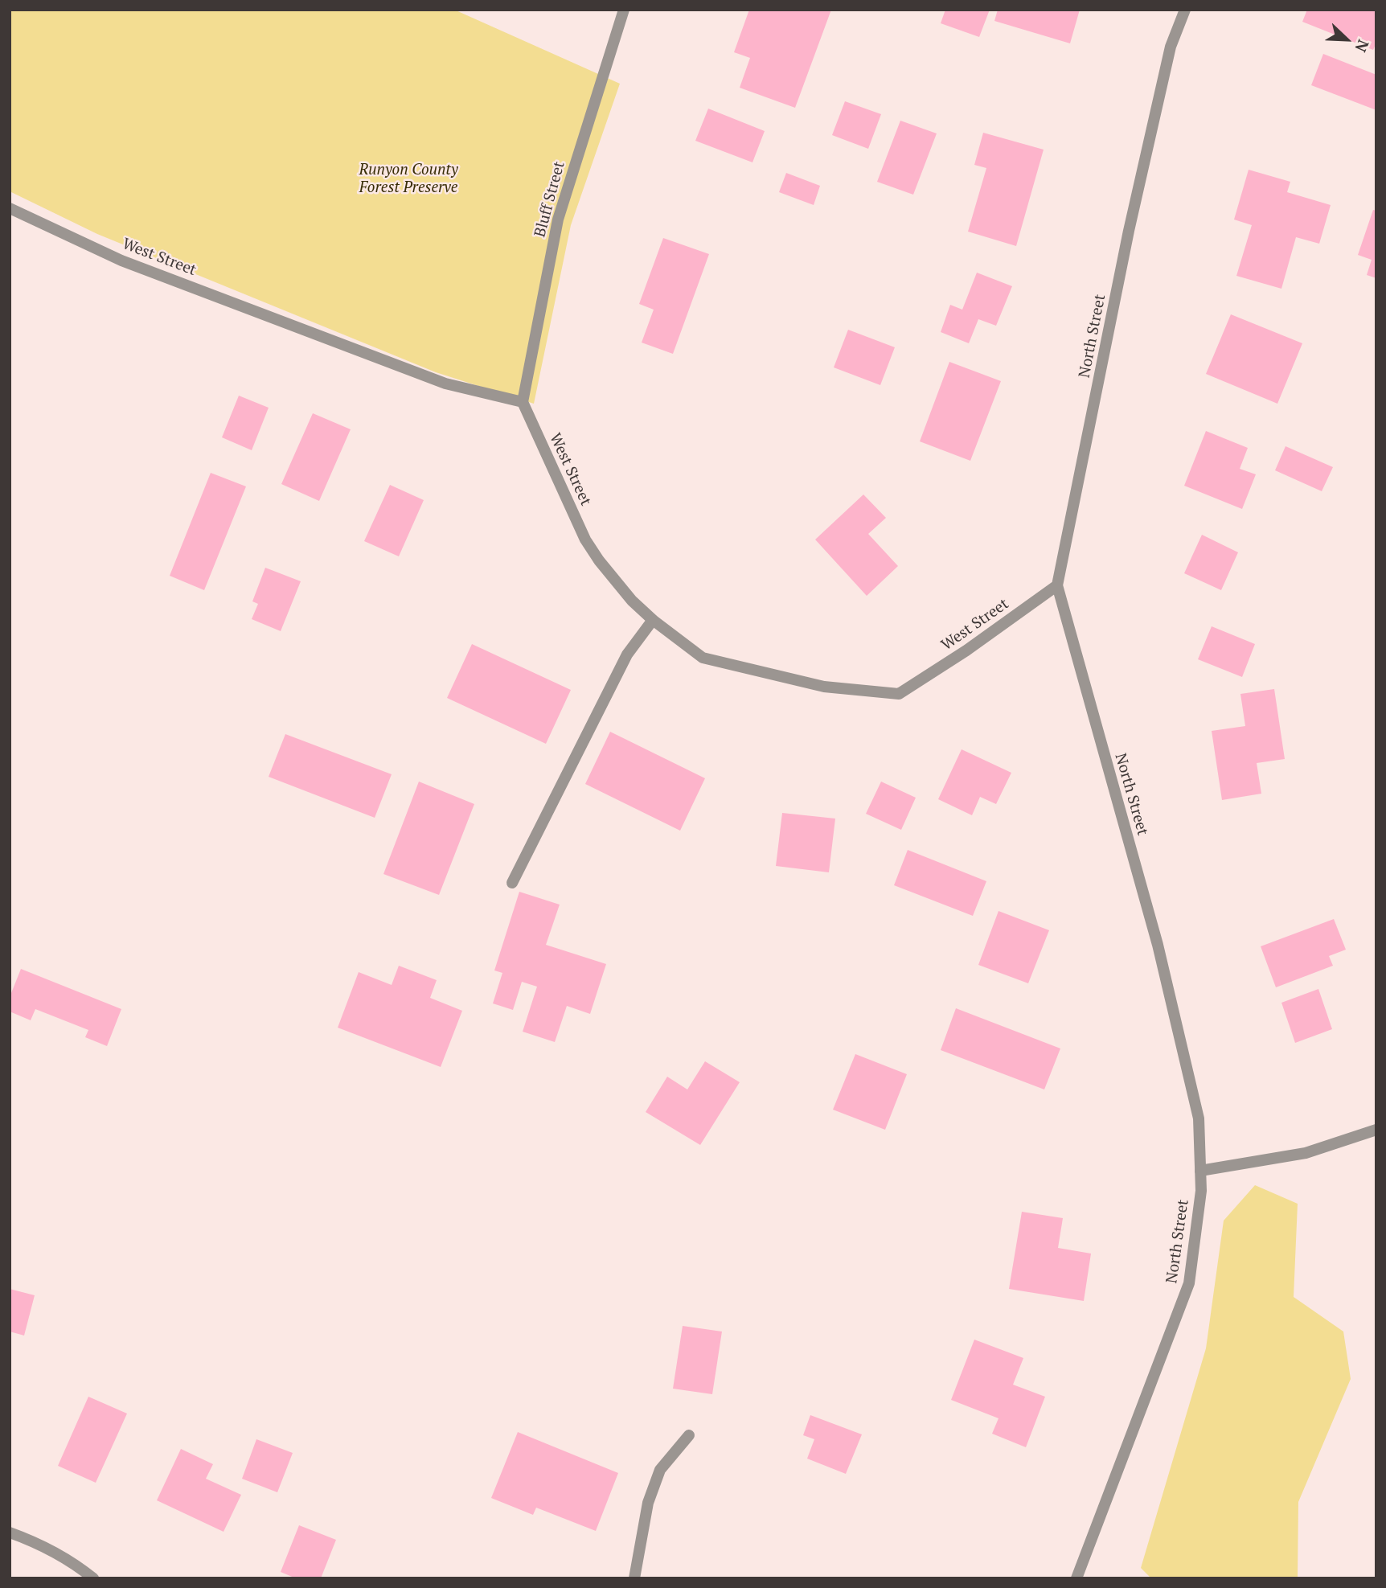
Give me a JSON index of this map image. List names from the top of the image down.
{
  "streets": {
    "street": ["Bluff Street", "West Street", "North Street"]
  },
  "crossings": [
    ["Bluff Street", "West Street"],
    ["West Street", "North Street"]
  ],
  "parks": ["Runyon County Forest Preserve"],
  "north": "bottom right"
}
